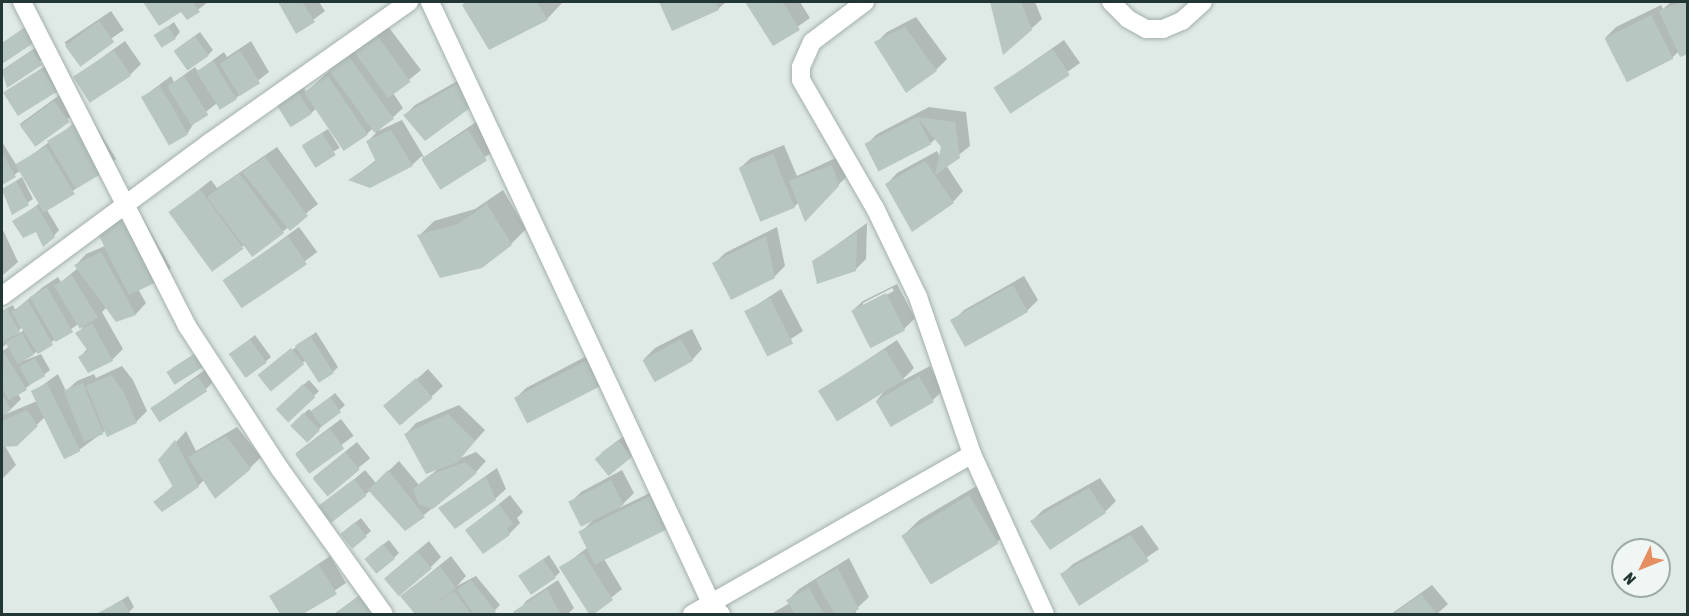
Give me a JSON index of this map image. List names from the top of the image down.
{
  "north": "bottom left"
}
